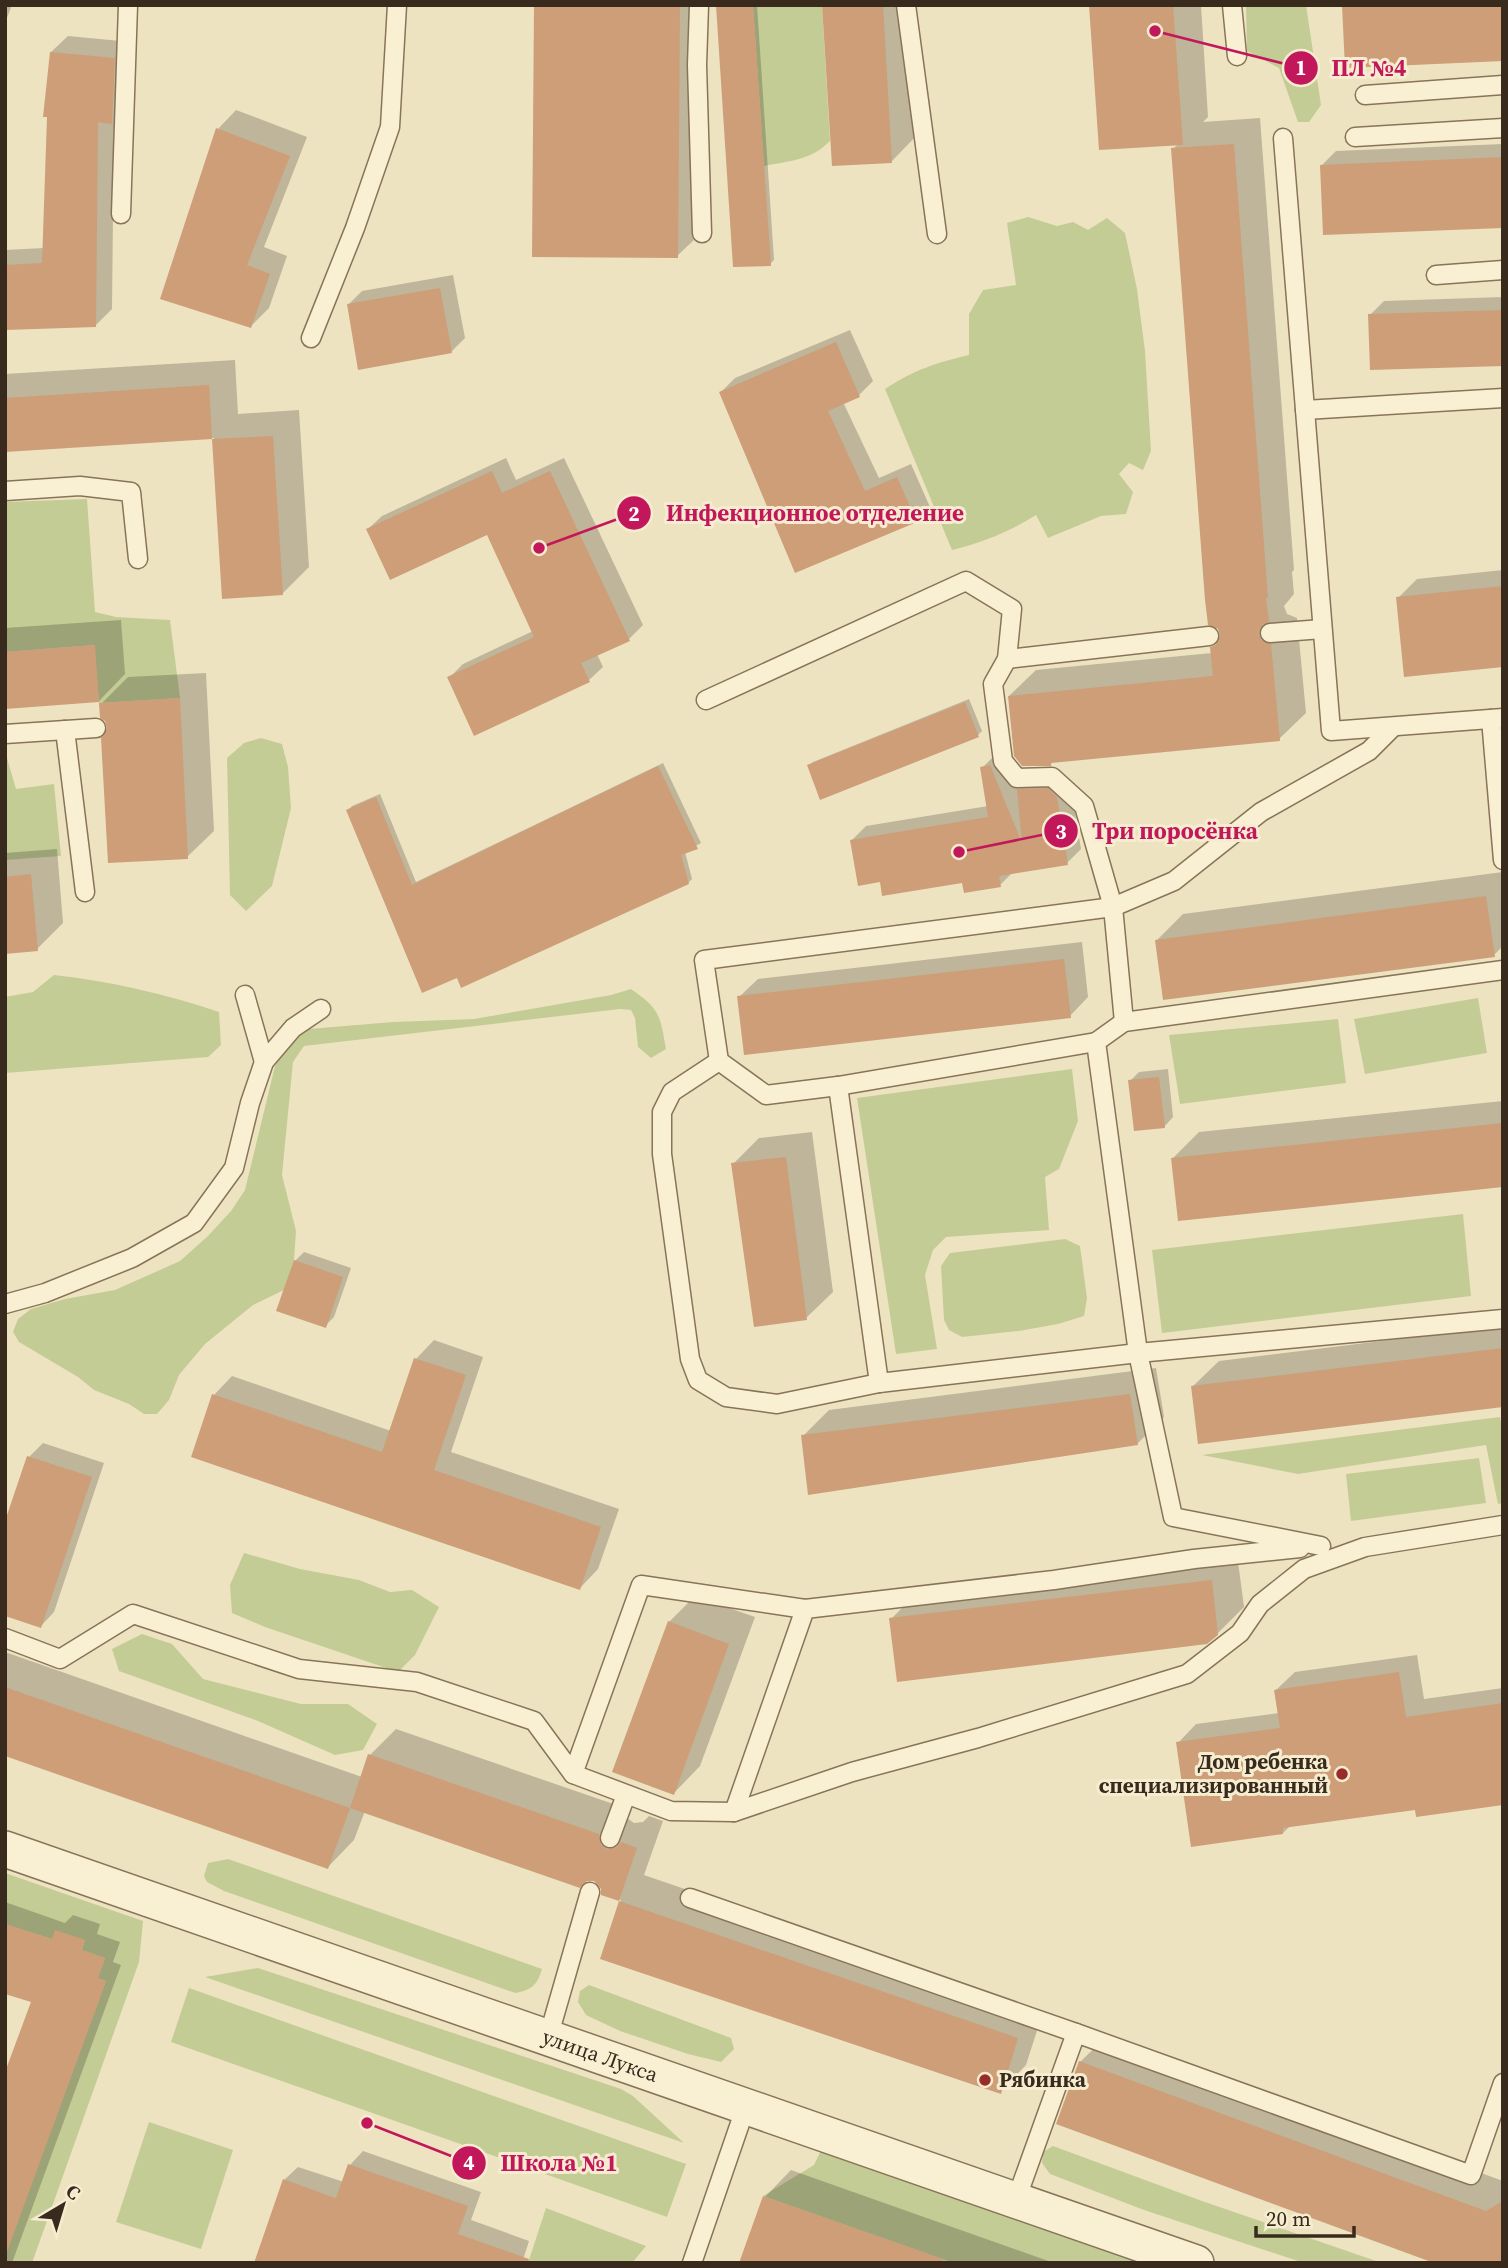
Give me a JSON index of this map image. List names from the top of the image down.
{
  "streets": {
    "street": ["улица Лукса"]
  },
  "places": [
    "ПЛ №4",
    "Инфекционное отделение",
    "Три поросёнка",
    "Дом ребенка специализированный",
    "Рябинка",
    "Школа №1"
  ],
  "scale_bar": "20 m",
  "north": "top right"
}
